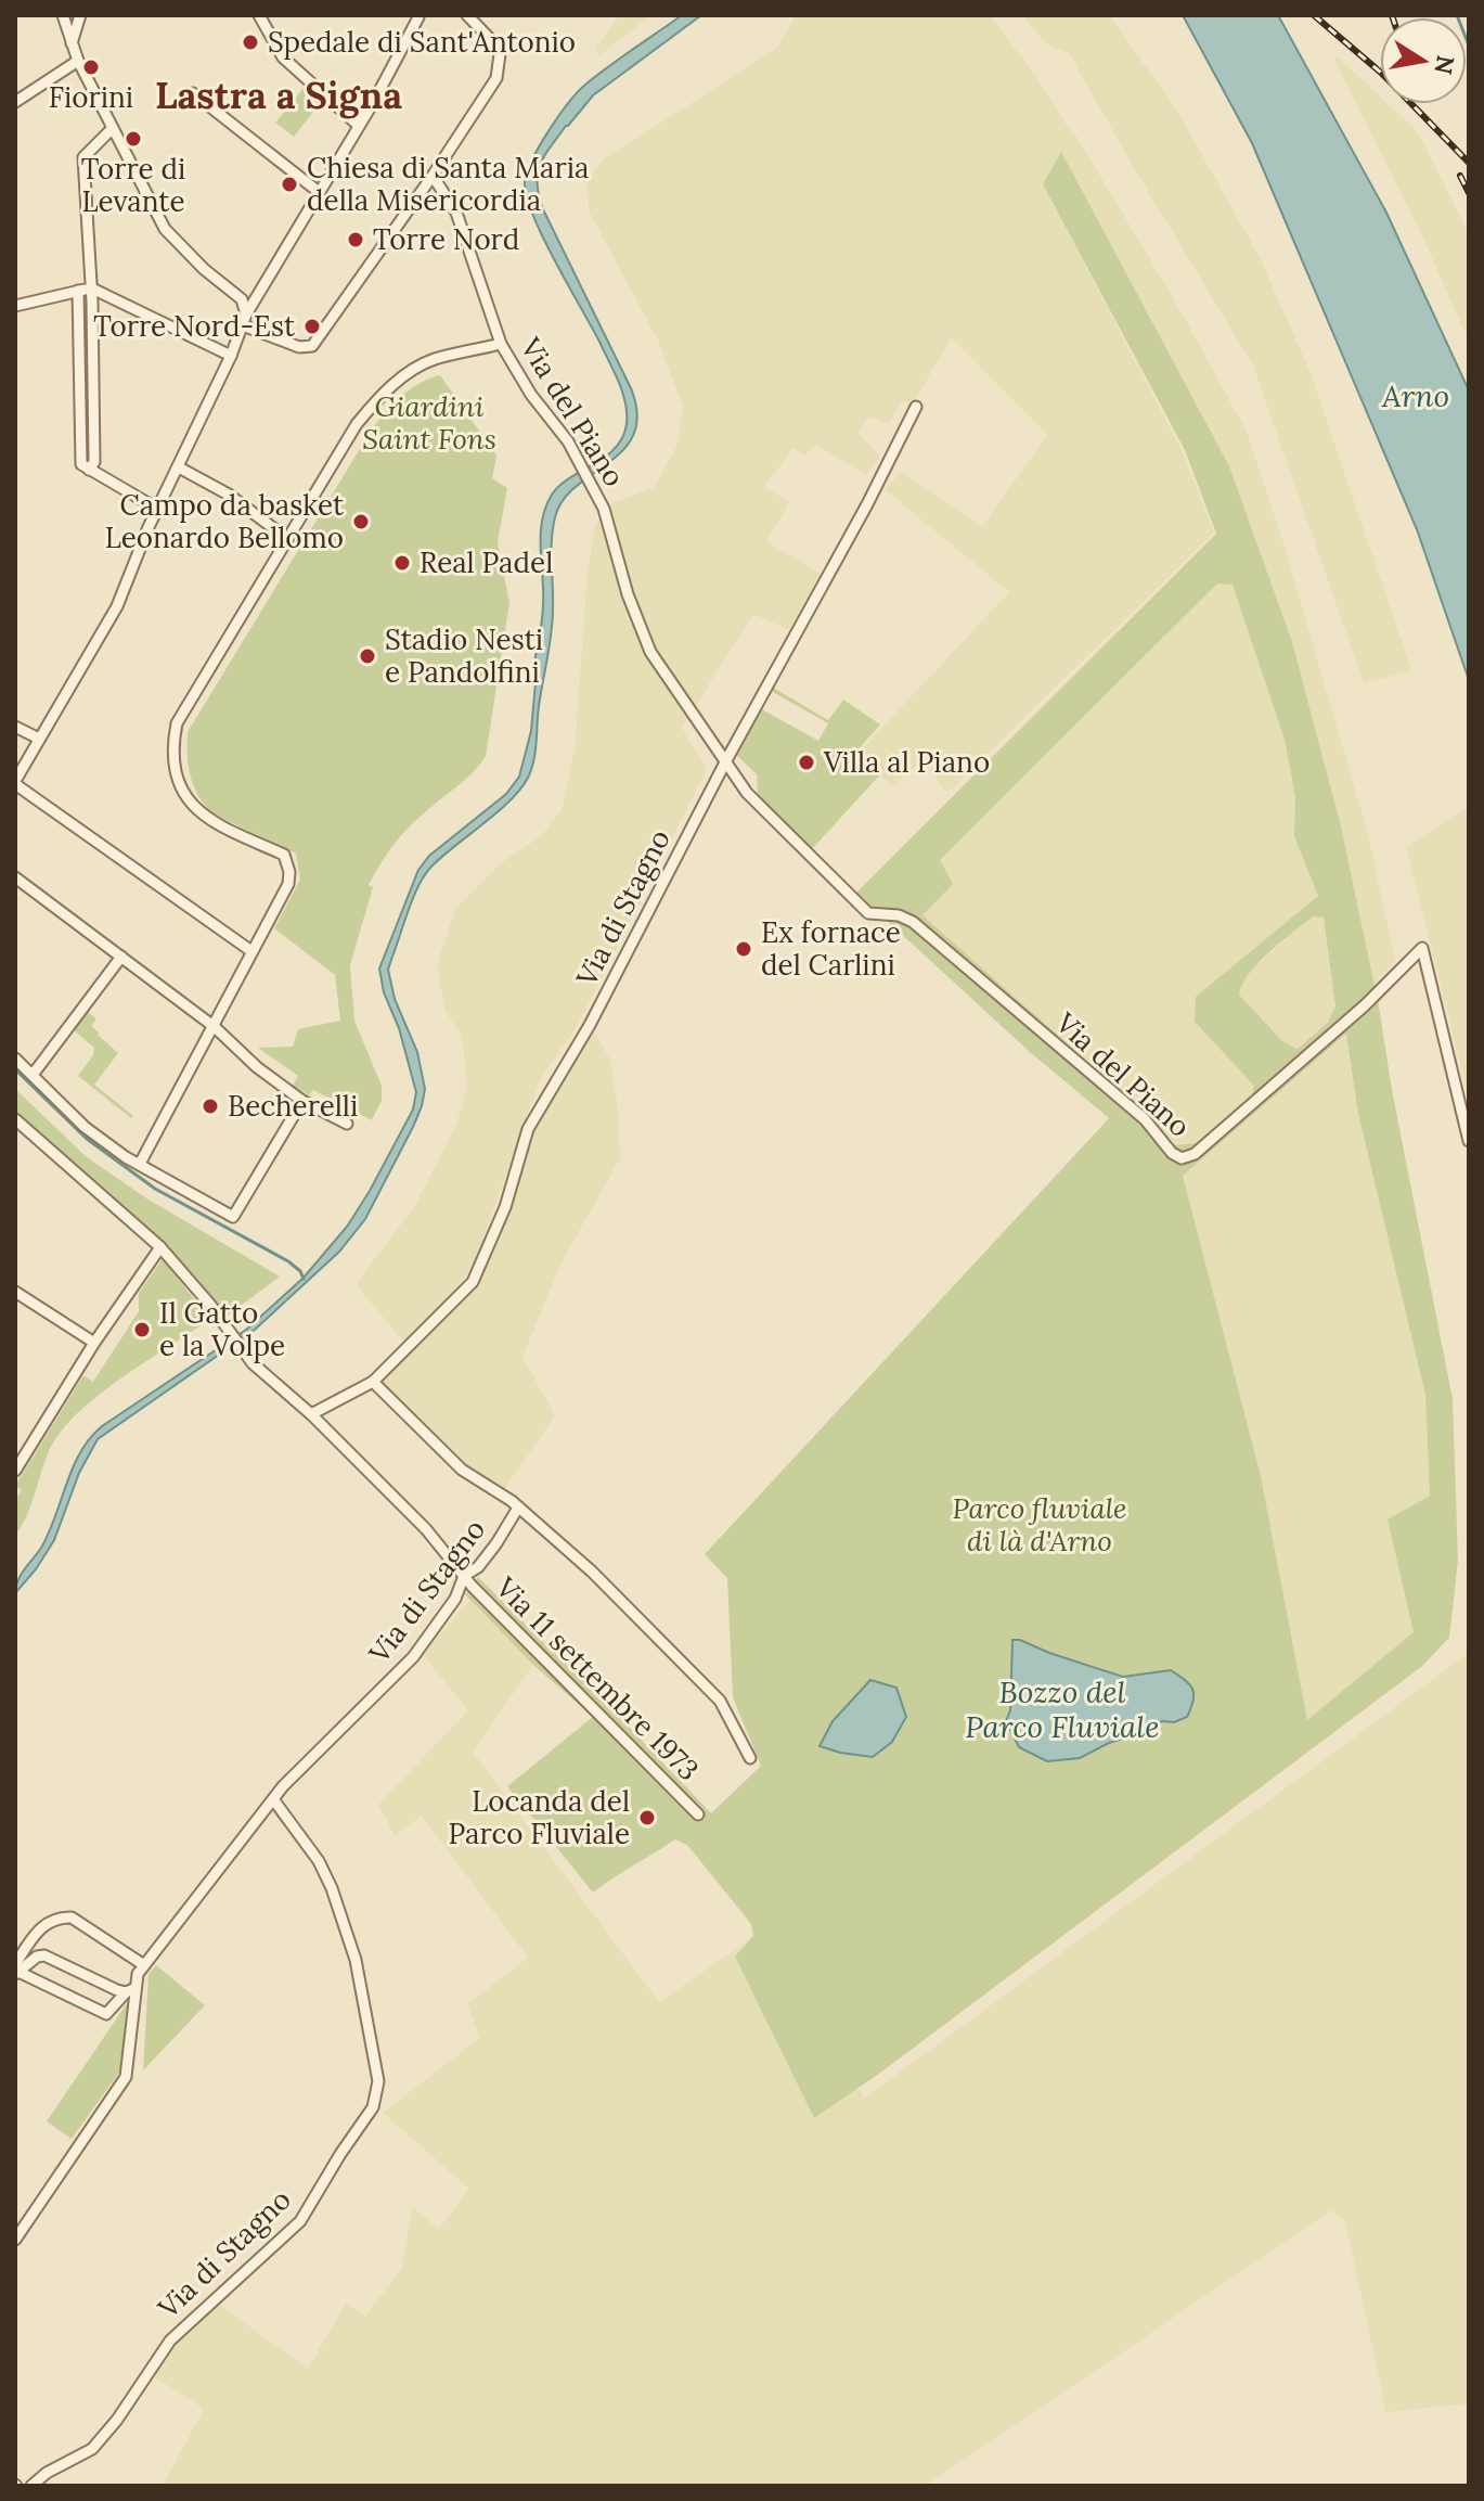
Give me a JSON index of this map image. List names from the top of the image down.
{
  "streets": {
    "street": ["Via del Piano", "Via di Stagno", "Via 11 settembre 1973"]
  },
  "crossings": [
    ["Via del Piano", "Via di Stagno"],
    ["Via di Stagno", "Via 11 settembre 1973"]
  ],
  "districts": ["Lastra a Signa"],
  "water": ["Arno", "Bozzo del Parco Fluviale"],
  "parks": ["Giardini Saint Fons", "Parco fluviale di là d'Arno"],
  "places": [
    "Spedale di Sant'Antonio",
    "Fiorini",
    "Torre di Levante",
    "Chiesa di Santa Maria della Misericordia",
    "Torre Nord",
    "Torre Nord-Est",
    "Campo da basket Leonardo Bellomo",
    "Real Padel",
    "Stadio Nesti e Pandolfini",
    "Villa al Piano",
    "Ex fornace del Carlini",
    "Becherelli",
    "Il Gatto e la Volpe",
    "Locanda del Parco Fluviale"
  ],
  "north": "right"
}
